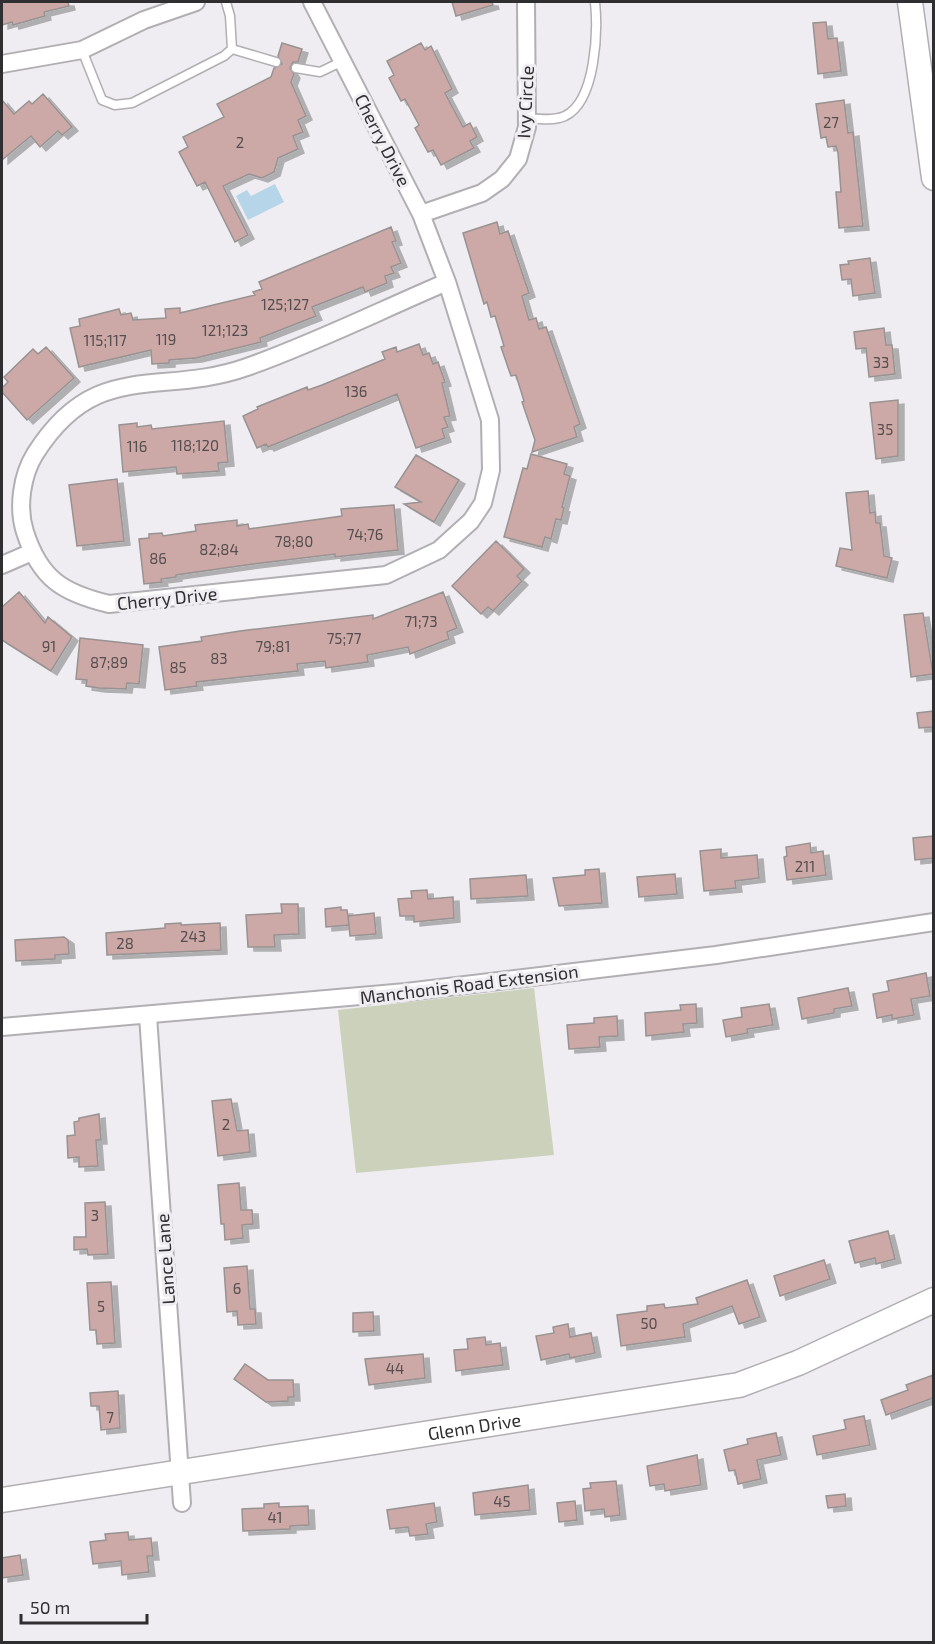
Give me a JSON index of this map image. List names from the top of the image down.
{
  "streets": {
    "street": [
      "Ivy Circle",
      "Cherry Drive",
      "Manchonis Road Extension",
      "Lance Lane",
      "Glenn Drive"
    ]
  },
  "crossings": [
    ["Ivy Circle", "Cherry Drive"],
    ["Manchonis Road Extension", "Lance Lane"],
    ["Lance Lane", "Glenn Drive"]
  ],
  "house_numbers": [
    "27",
    "2",
    "125;127",
    "121;123",
    "119",
    "115;117",
    "33",
    "136",
    "35",
    "118;120",
    "116",
    "74;76",
    "78;80",
    "82;84",
    "86",
    "71;73",
    "75;77",
    "91",
    "79;81",
    "83",
    "87;89",
    "85",
    "211",
    "243",
    "28",
    "2",
    "3",
    "6",
    "5",
    "50",
    "44",
    "7",
    "45",
    "41"
  ],
  "scale_bar": "50 m"
}
